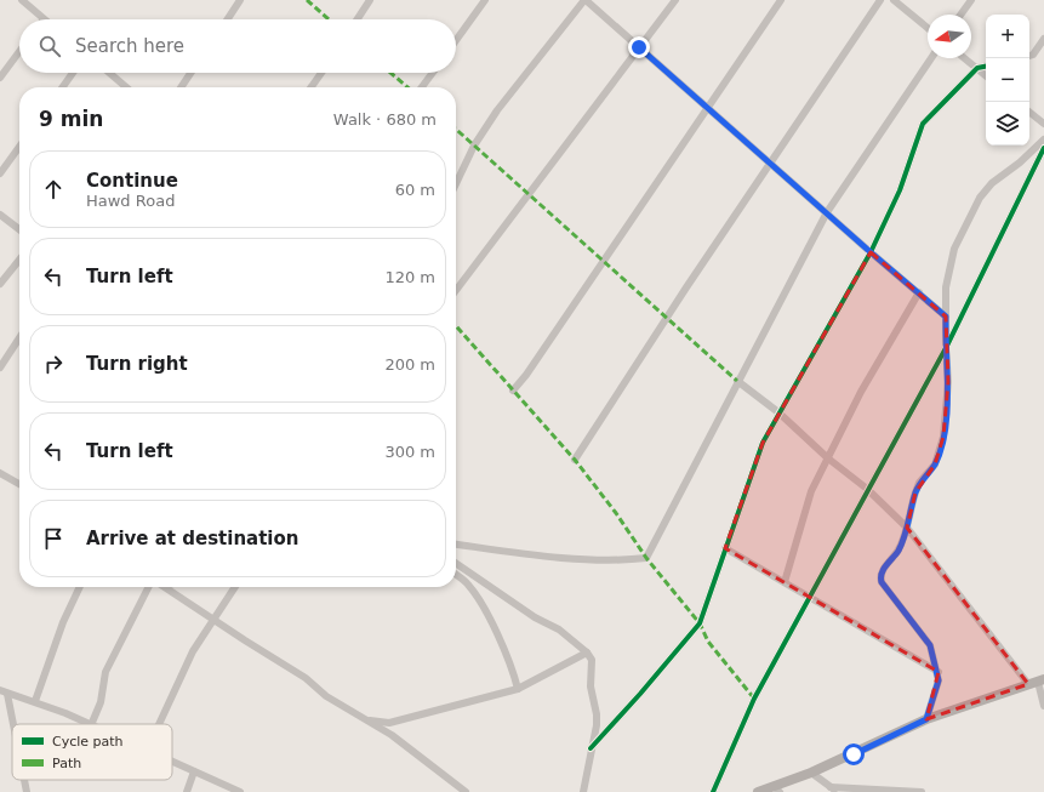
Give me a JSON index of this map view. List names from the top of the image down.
{
  "legend": ["Cycle path", "Path"],
  "north": "left",
  "page": {
    "map_buttons": ["+", "−"],
    "search": "Search here",
    "heading": ["9 min", "Walk · 680 m"],
    "list": [
      ["Continue", "Hawd Road", "60 m"],
      ["Turn left", "120 m"],
      ["Turn right", "200 m"],
      ["Turn left", "300 m"],
      "Arrive at destination"
    ]
  }
}
